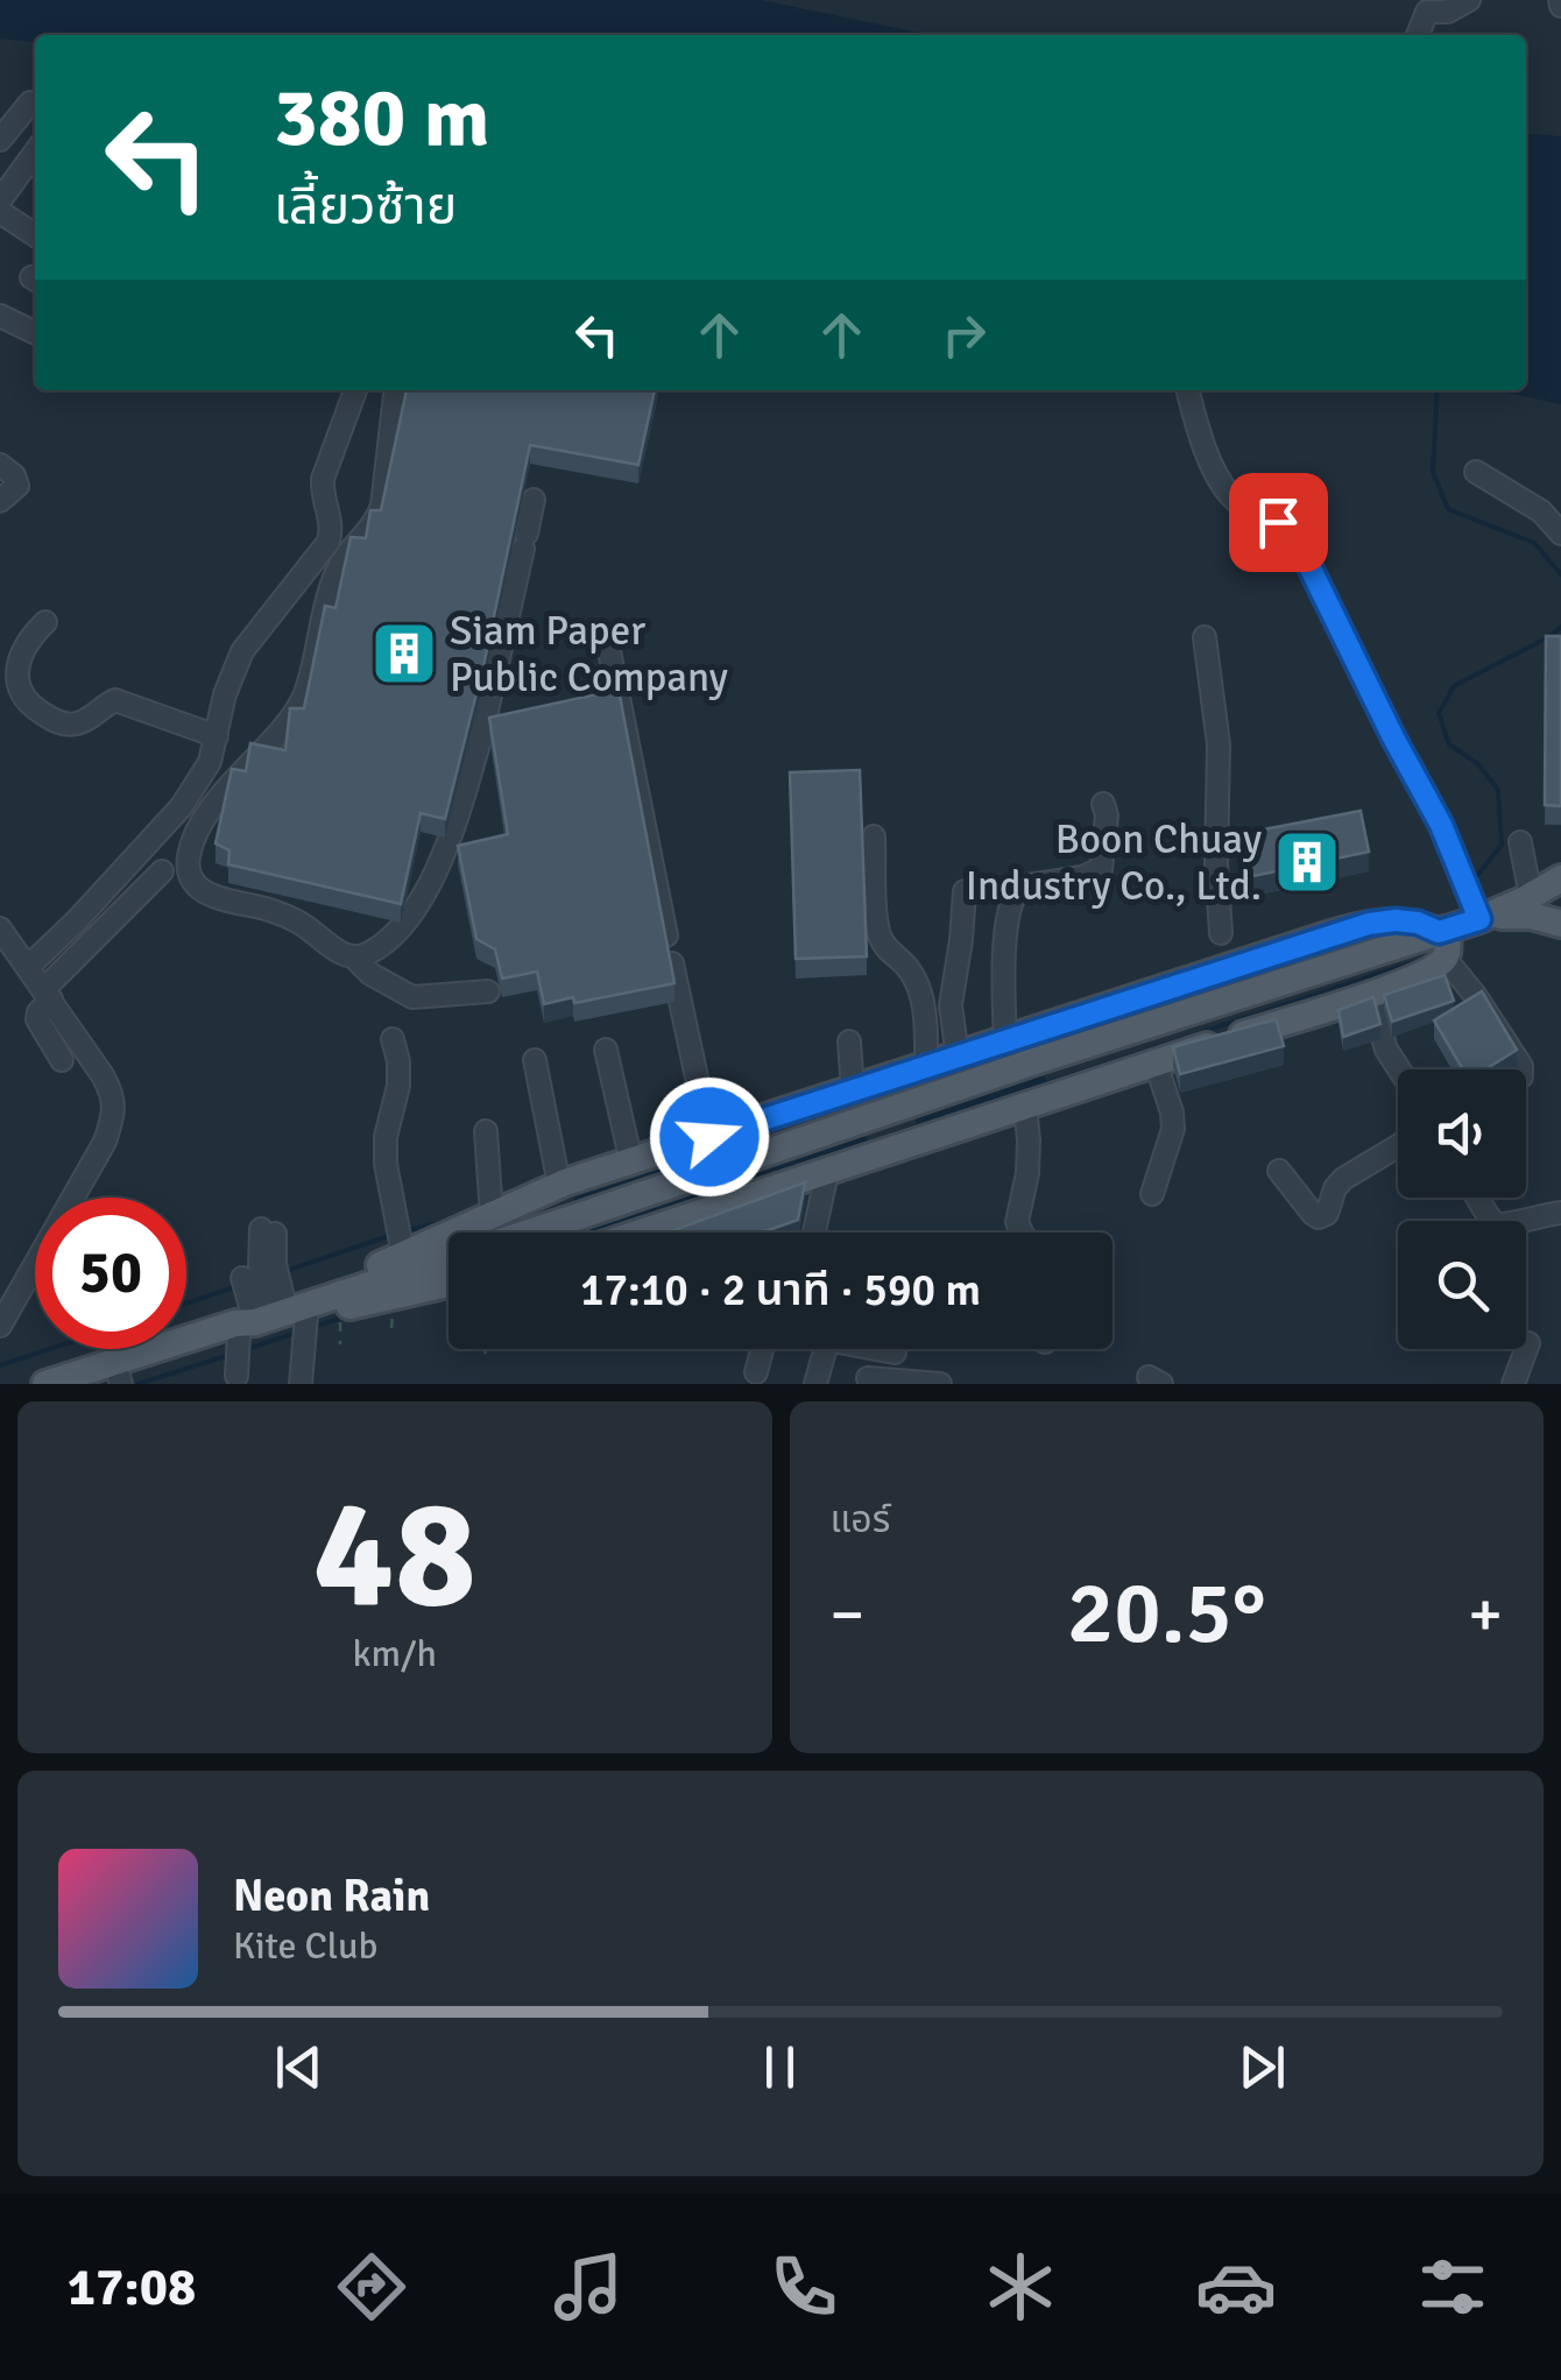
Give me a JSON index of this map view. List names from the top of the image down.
{
  "places": {
    "building": ["Siam Paper Public Company", "Boon Chuay Industry Co., Ltd."]
  },
  "page": {
    "turn": ["380 m", "เลี้ยวซ้าย"],
    "limit": "50",
    "trip": "17:10 · 2 นาที · 590 m",
    "tile": [
      ["48", "km/h"],
      "แอร์"
    ],
    "heat": ["−", "20.5°", "+"],
    "song": ["Neon Rain", "Kite Club"],
    "tabs": "17:08"
  }
}
